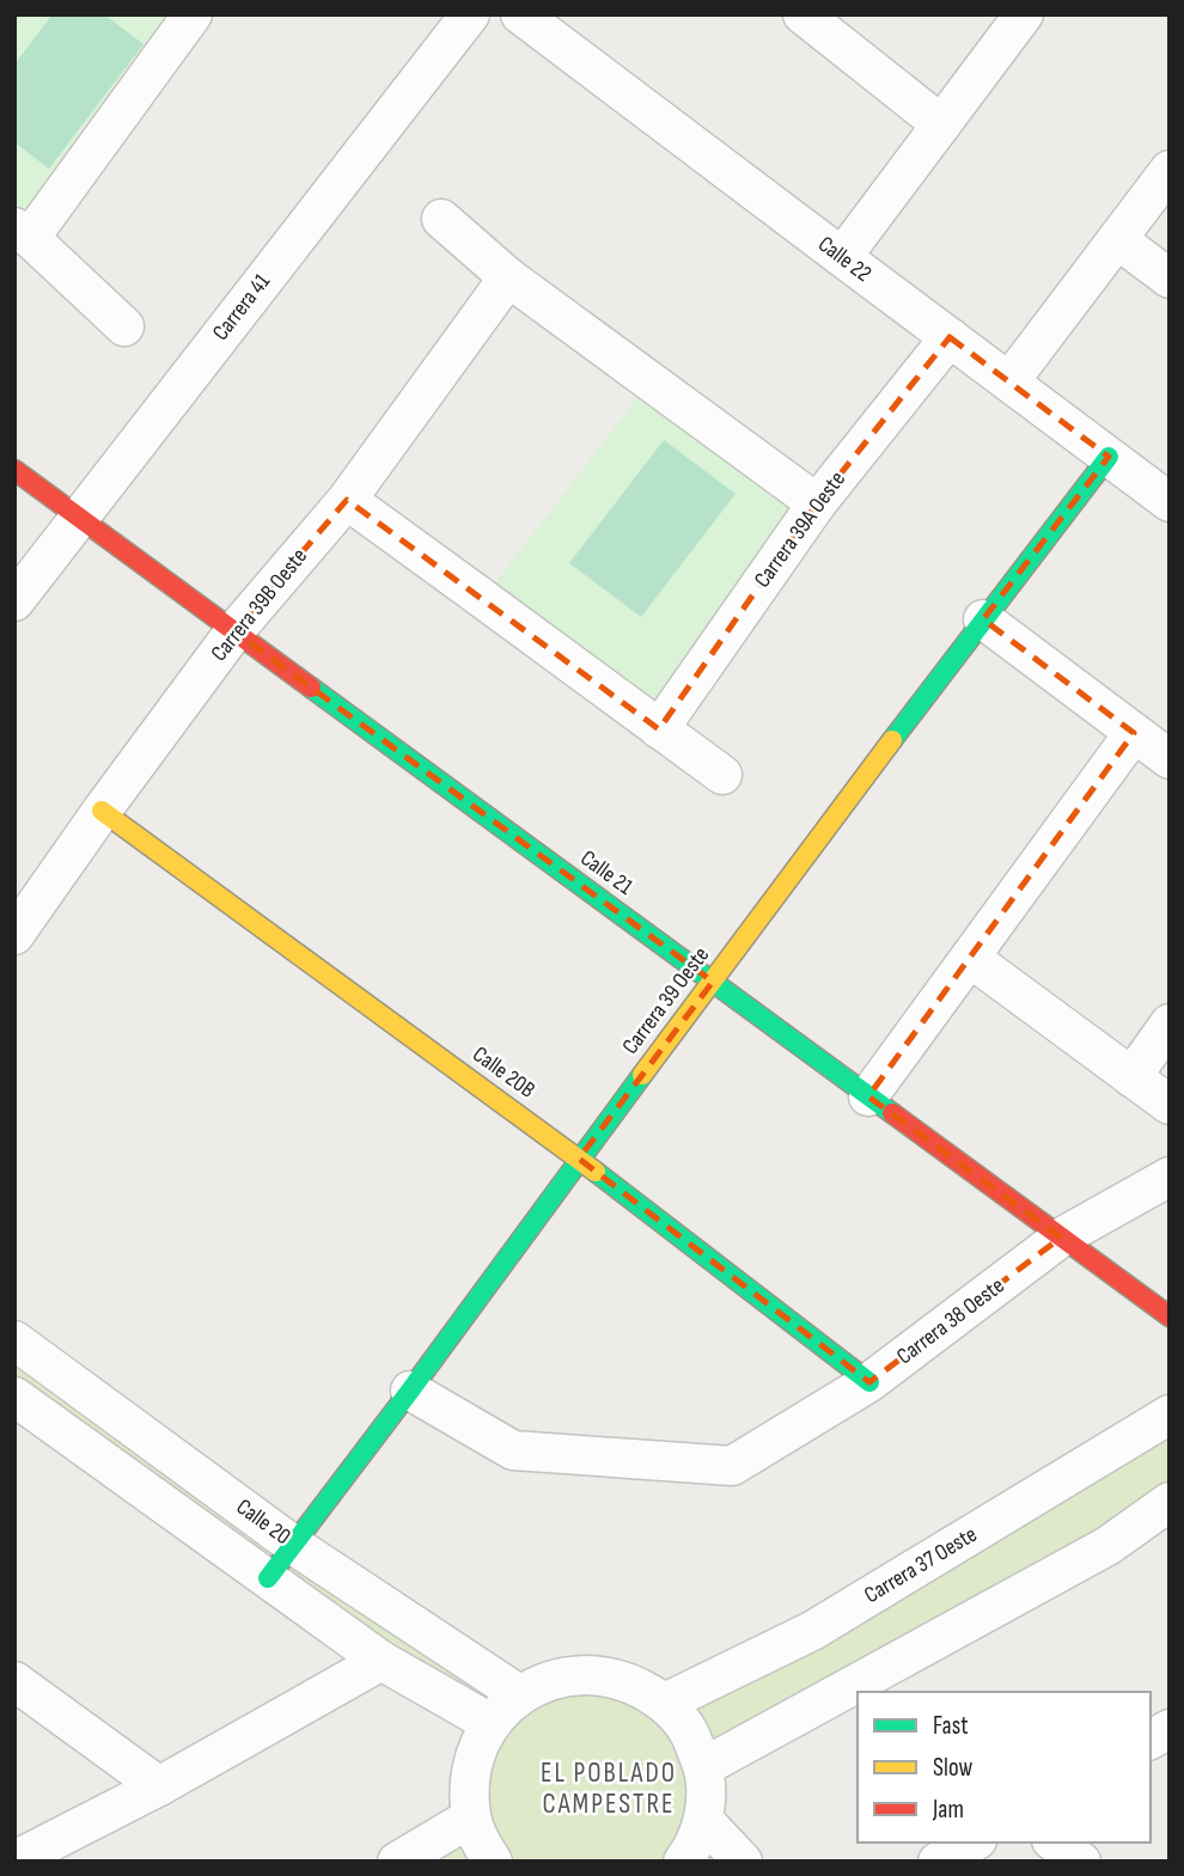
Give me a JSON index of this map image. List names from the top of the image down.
{
  "streets": {
    "street": [
      "Calle 22",
      "Carrera 41",
      "Carrera 39A Oeste",
      "Carrera 39B Oeste",
      "Calle 21",
      "Carrera 39 Oeste",
      "Calle 20B",
      "Carrera 38 Oeste",
      "Calle 20",
      "Carrera 37 Oeste"
    ]
  },
  "crossings": [
    ["Calle 22", "Carrera 39A Oeste"],
    ["Calle 22", "Carrera 39 Oeste"],
    ["Carrera 41", "Calle 21"],
    ["Carrera 39B Oeste", "Calle 21"],
    ["Carrera 39B Oeste", "Calle 20B"],
    ["Calle 21", "Carrera 39 Oeste"],
    ["Calle 21", "Carrera 38 Oeste"],
    ["Carrera 39 Oeste", "Calle 20B"],
    ["Carrera 39 Oeste", "Carrera 38 Oeste"],
    ["Carrera 39 Oeste", "Calle 20"],
    ["Calle 20B", "Carrera 38 Oeste"]
  ],
  "districts": ["EL POBLADO CAMPESTRE"],
  "legend": ["Fast", "Slow", "Jam"]
}
